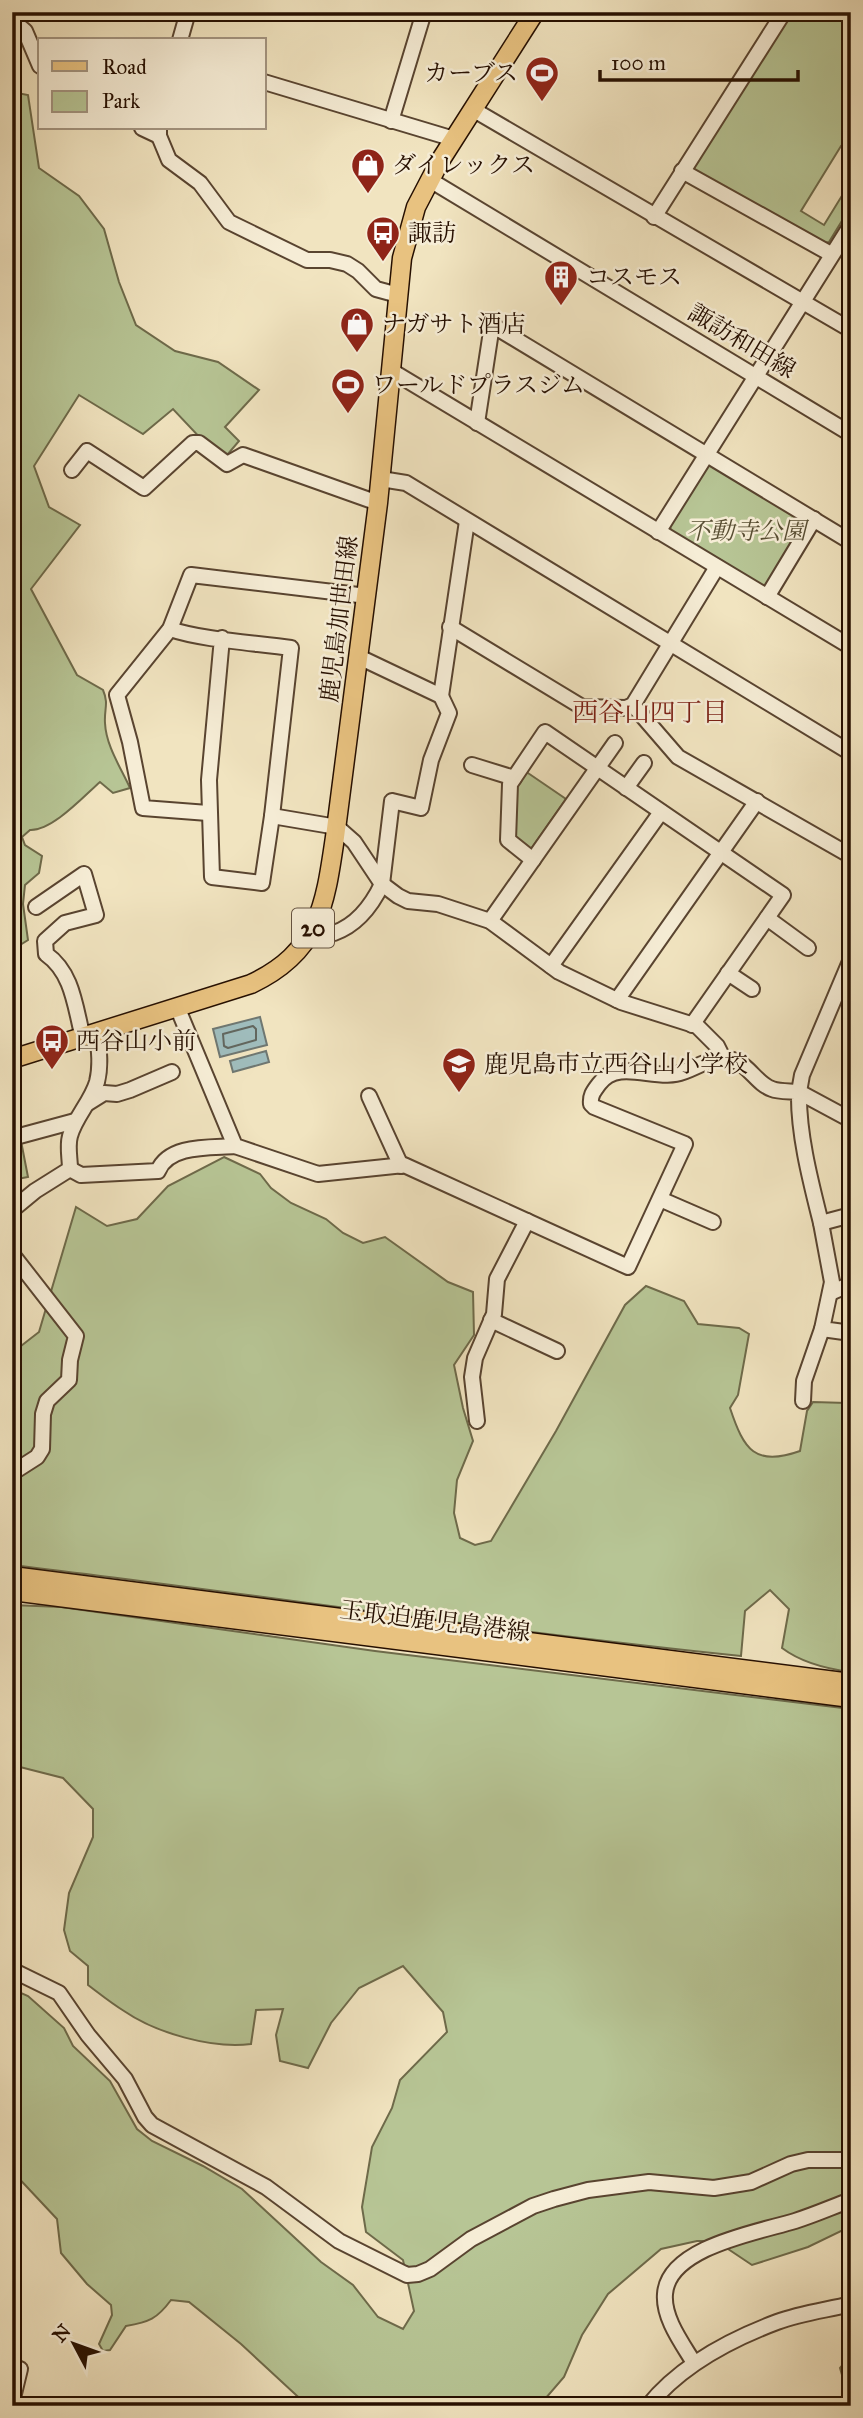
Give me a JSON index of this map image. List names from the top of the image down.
{
  "streets": {
    "main road": ["鹿児島加世田線", "20", "玉取迫鹿児島港線"],
    "street": ["諏訪和田線"]
  },
  "crossings": [
    ["諏訪和田線", "鹿児島加世田線"]
  ],
  "districts": ["西谷山四丁目"],
  "parks": ["不動寺公園"],
  "places": {
    "sports": ["カーブス", "ワールドプラスジム"],
    "shop": ["ダイレックス", "ナガサト酒店"],
    "bus stop": ["諏訪", "西谷山小前"],
    "building": ["コスモス"],
    "school or university": ["鹿児島市立西谷山小学校"]
  },
  "legend": ["Road", "Park"],
  "scale_bar": "100 m",
  "north": "top left"
}
